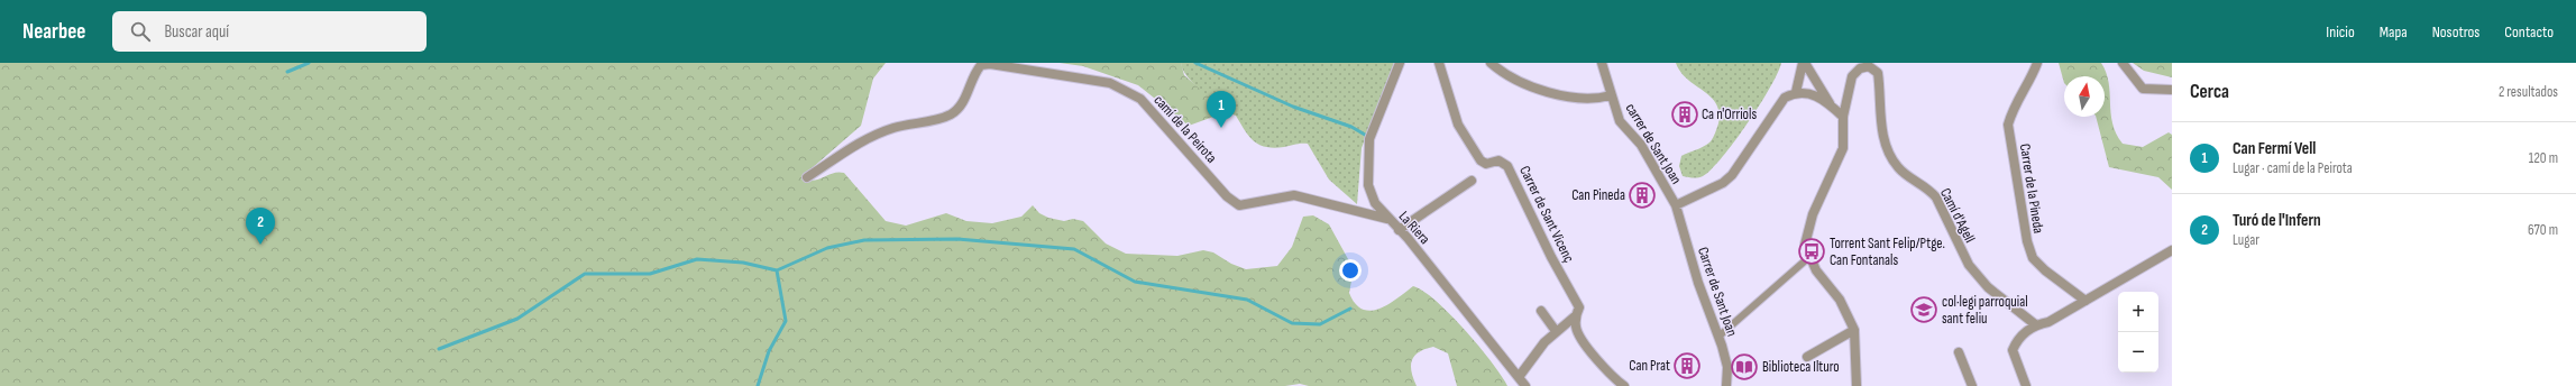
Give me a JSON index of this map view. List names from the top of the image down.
{
  "streets": {
    "street": [
      "camí de la Peirota",
      "carrer de Sant Joan",
      "Carrer de la Pineda",
      "Carrer de Sant Vicenç",
      "Camí d'Agell",
      "La Riera",
      "Carrer de Sant Joan"
    ]
  },
  "crossings": [
    ["camí de la Peirota", "La Riera"],
    ["carrer de Sant Joan", "Carrer de Sant Joan"]
  ],
  "places": {
    "building": ["Ca n'Orriols", "Can Pineda", "Can Prat"],
    "bus stop": ["Torrent Sant Felip/Ptge. Can Fontanals"],
    "school or university": ["col·legi parroquial sant feliu"],
    "library": ["Biblioteca Ilturo"]
  },
  "north": "top",
  "page": {
    "header": "Nearbee",
    "search": "Buscar aquí",
    "nav": [
      "Inicio",
      "Mapa",
      "Nosotros",
      "Contacto"
    ],
    "heading": ["Cerca", "2 resultados"],
    "pins": ["1", "2"],
    "list": [
      {
        "mark": "1",
        "name": "Can Fermí Vell",
        "note": "Lugar · camí de la Peirota",
        "value": "120 m"
      },
      {
        "mark": "2",
        "name": "Turó de l'Infern",
        "note": "Lugar",
        "value": "670 m"
      }
    ],
    "map_buttons": ["+", "−"]
  }
}
